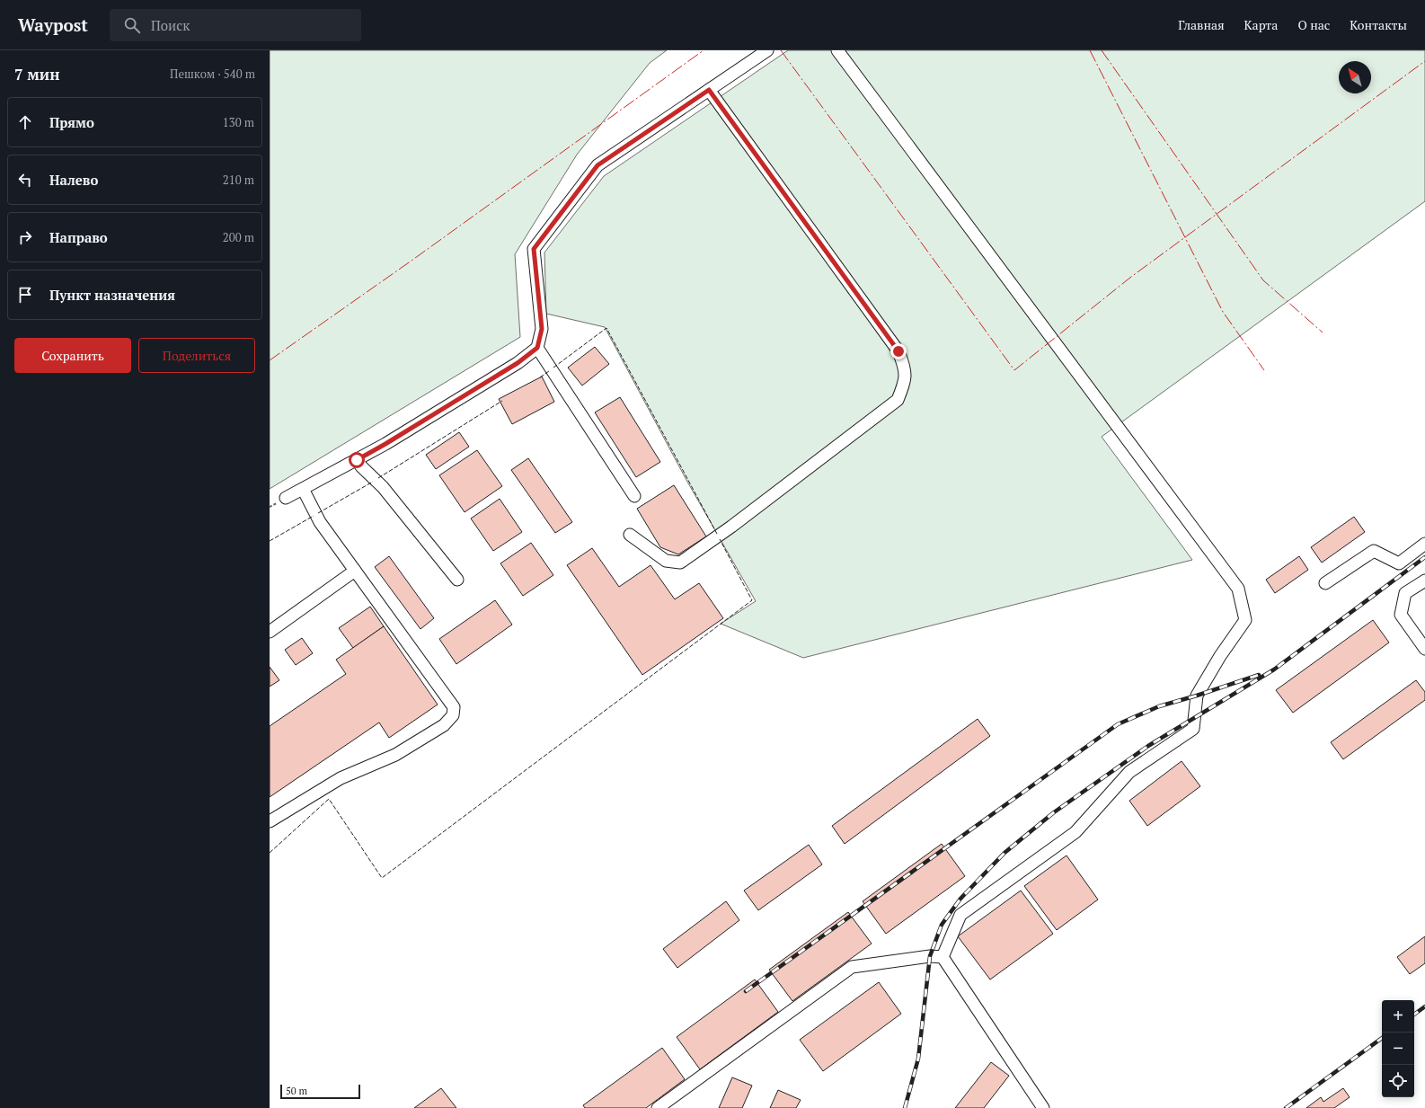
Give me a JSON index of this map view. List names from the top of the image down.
{
  "scale_bar": "50 m",
  "north": "top left",
  "page": {
    "header": "Waypost",
    "search": "Поиск",
    "nav": [
      "Главная",
      "Карта",
      "О нас",
      "Контакты"
    ],
    "heading": ["7 мин", "Пешком · 540 m"],
    "list": [
      ["Прямо", "130 m"],
      ["Налево", "210 m"],
      ["Направо", "200 m"],
      "Пункт назначения"
    ],
    "buttons": ["Сохранить", "Поделиться"],
    "map_buttons": ["+", "−"],
    "scale": "50 m"
  }
}
